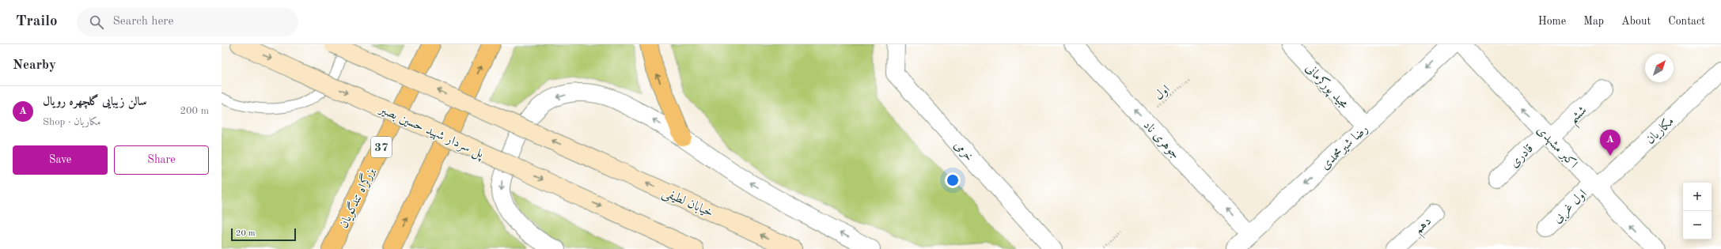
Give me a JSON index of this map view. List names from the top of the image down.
{
  "streets": {
    "highway": ["37", "بزرگراه تندگویان"],
    "main road": ["پل سردار شهید حسین بصیر", "خیابان لطیفی"],
    "street": [
      "مجید پورکرمانی",
      "ششم",
      "مکاریان",
      "جوهری ناد",
      "رضا شیرمحمدی",
      "اکبر مشهدی",
      "خرمی",
      "قادری",
      "اول غربی",
      "دهم"
    ],
    "path": ["اول"]
  },
  "crossings": [
    ["مجید پورکرمانی", "رضا شیرمحمدی"],
    ["اول", "جوهری ناد"],
    ["ششم", "اکبر مشهدی"],
    ["ششم", "قادری"],
    ["مکاریان", "اکبر مشهدی"],
    ["مکاریان", "اول غربی"],
    ["جوهری ناد", "رضا شیرمحمدی"],
    ["اکبر مشهدی", "قادری"],
    ["اکبر مشهدی", "اول غربی"]
  ],
  "one_way": [
    "پل سردار شهید حسین بصیر",
    "جوهری ناد",
    "رضا شیرمحمدی",
    "اکبر مشهدی",
    "خیابان لطیفی"
  ],
  "scale_bar": "20 m",
  "north": "top right",
  "page": {
    "header": "Trailo",
    "search": "Search here",
    "nav": [
      "Home",
      "Map",
      "About",
      "Contact"
    ],
    "heading": "Nearby",
    "list": [
      {
        "mark": "A",
        "name": "سالن زیبایی گلچهره رویال",
        "note": "Shop · مکاریان",
        "value": "200 m"
      }
    ],
    "pins": "A",
    "buttons": ["Save", "Share"],
    "map_buttons": ["+", "−"],
    "scale": "20 m"
  }
}
